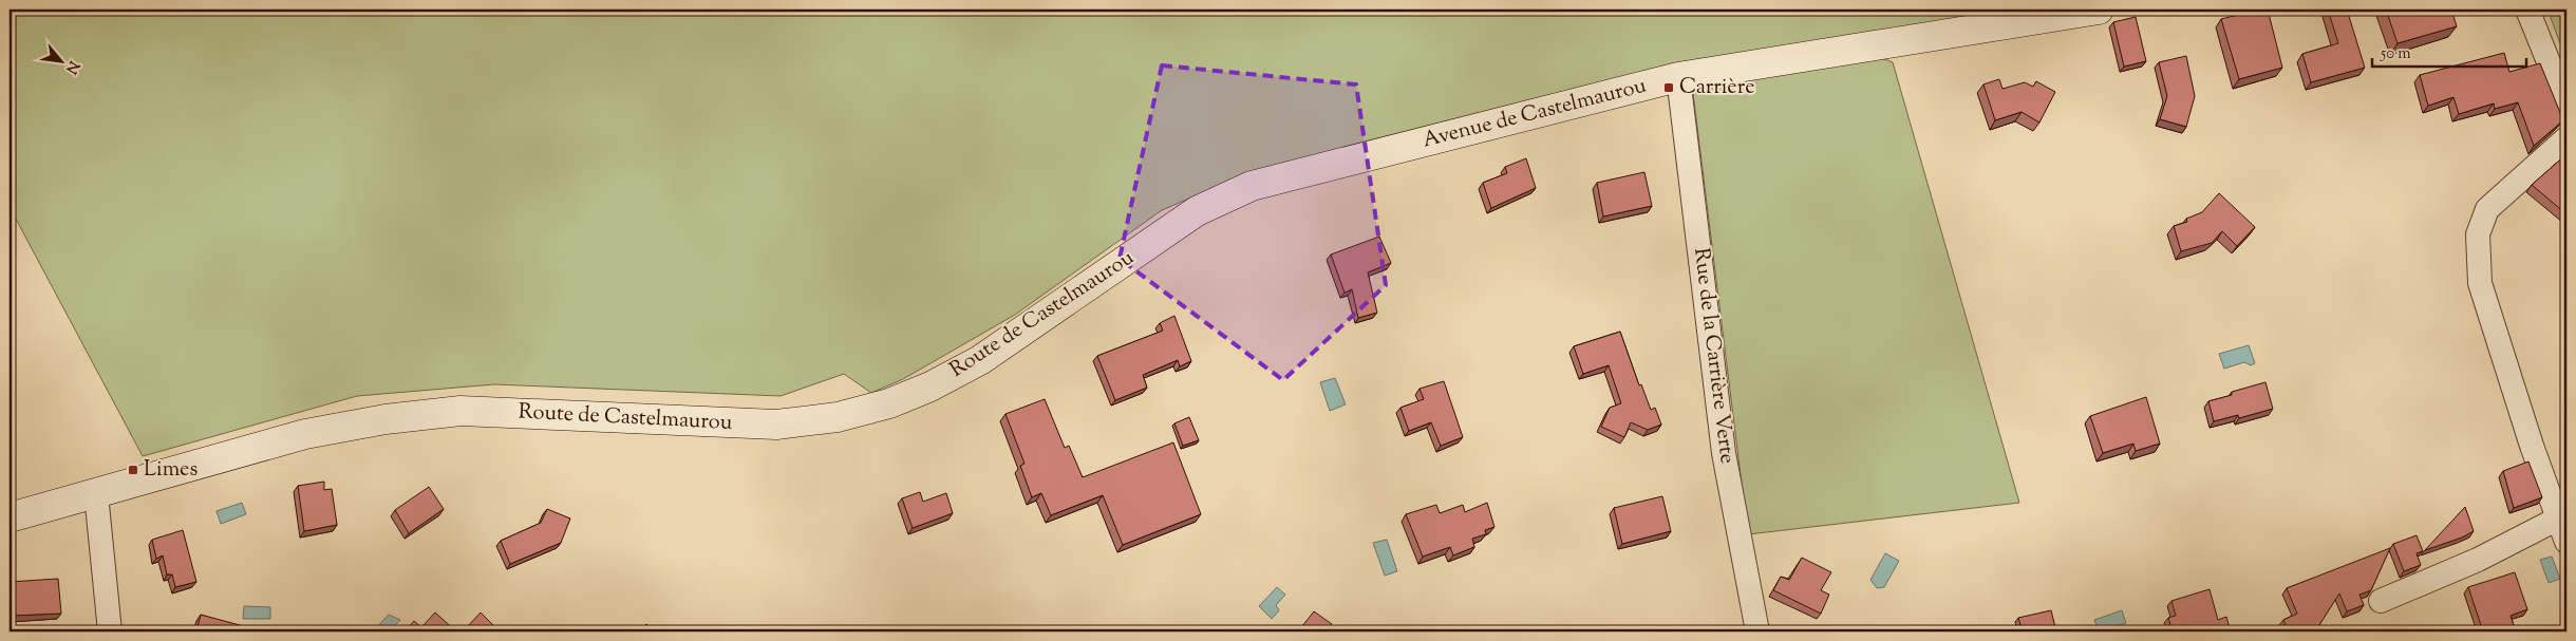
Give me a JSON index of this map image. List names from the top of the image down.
{
  "streets": {
    "street": ["Avenue de Castelmaurou", "Route de Castelmaurou", "Rue de la Carrière Verte"]
  },
  "crossings": [
    ["Avenue de Castelmaurou", "Route de Castelmaurou"],
    ["Avenue de Castelmaurou", "Rue de la Carrière Verte"]
  ],
  "places": {
    "transit": ["Carrière", "Limes"]
  },
  "scale_bar": "50 m",
  "north": "bottom right"
}
